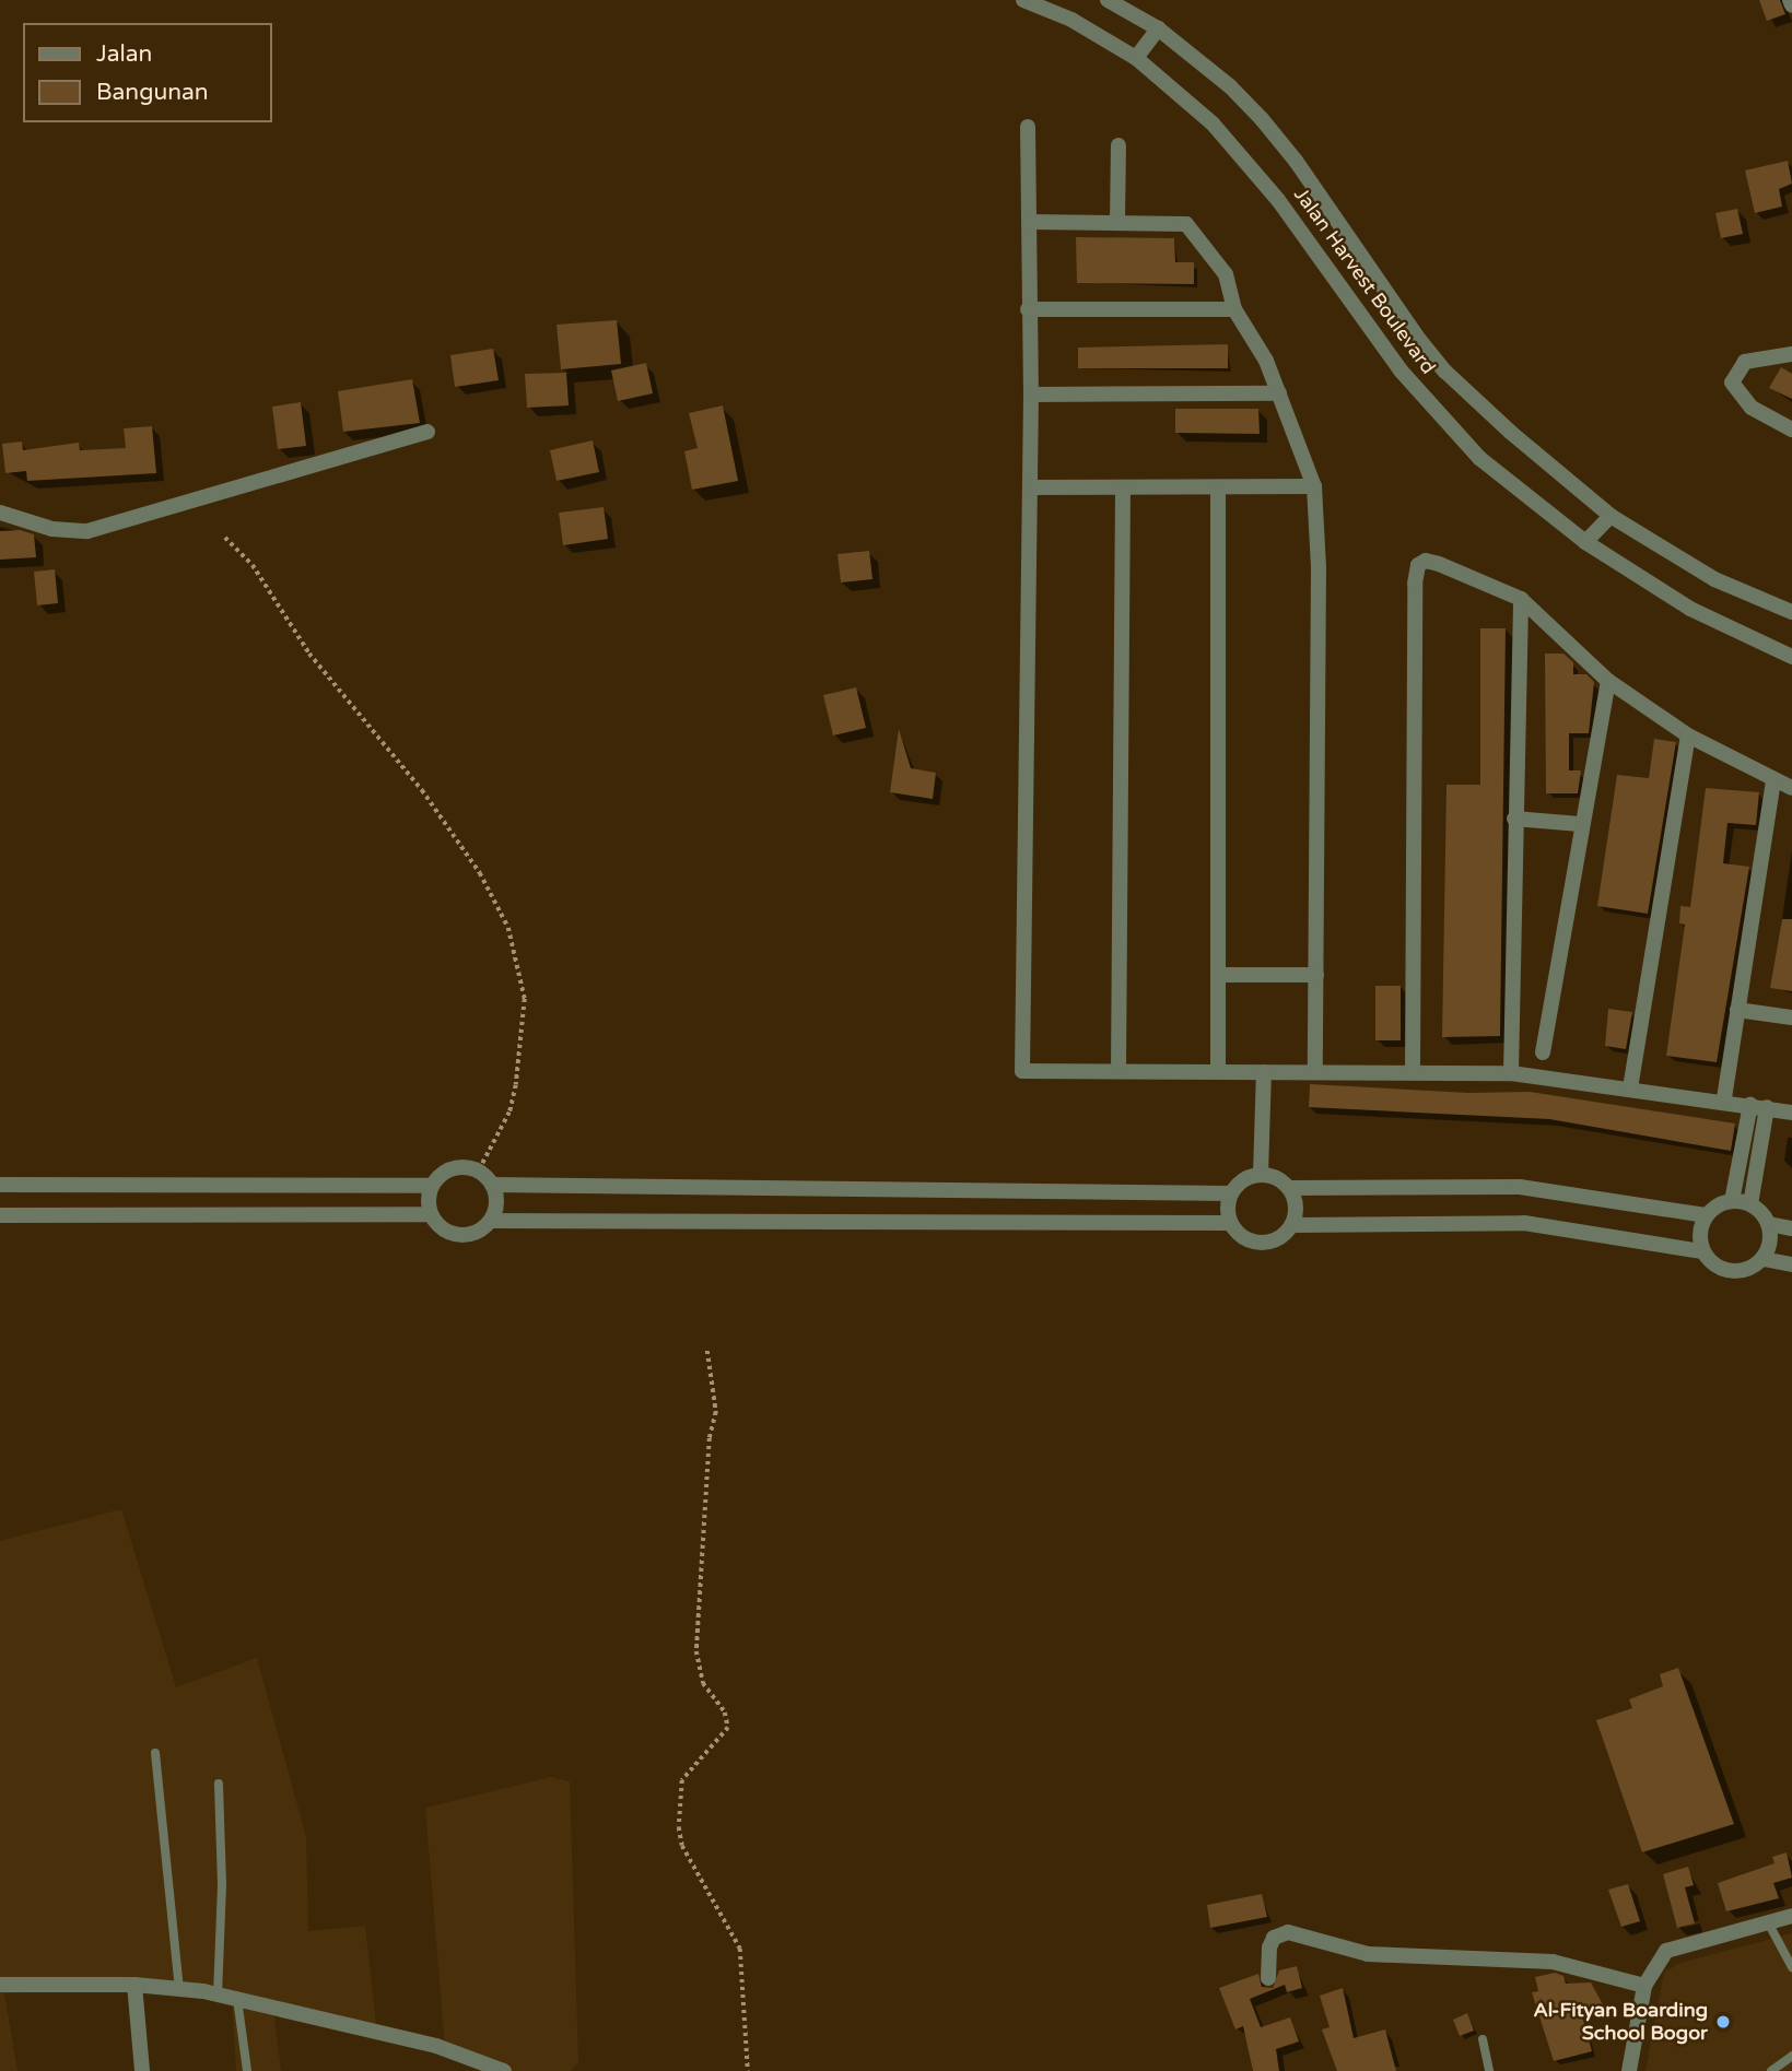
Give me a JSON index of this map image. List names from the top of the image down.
{
  "streets": {
    "street": ["Jalan Harvest Boulevard"]
  },
  "places": ["Al-Fityan Boarding School Bogor"],
  "legend": ["Jalan", "Bangunan"]
}
